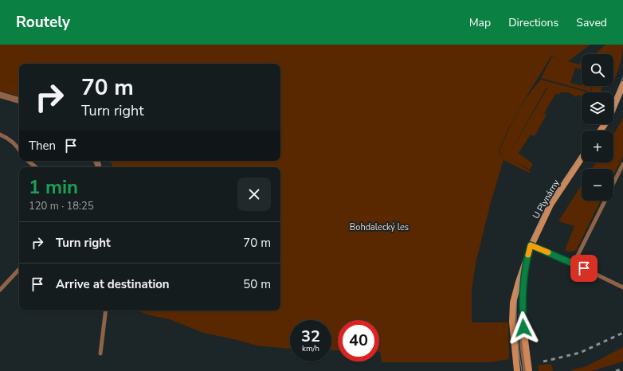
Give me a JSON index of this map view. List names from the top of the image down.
{
  "streets": {
    "street": ["U Plynárny"]
  },
  "parks": ["Bohdalecký les"],
  "page": {
    "header": "Routely",
    "nav": ["Map", "Directions", "Saved"],
    "map_buttons": ["+", "−"],
    "turn": ["70 m", "Turn right"],
    "then": "Then",
    "heading": ["1 min", "120 m · 18:25"],
    "list": [
      {
        "name": "Turn right",
        "value": "70 m"
      },
      {
        "name": "Arrive at destination",
        "value": "50 m"
      }
    ],
    "speed": "32 km/h",
    "limit": "40"
  }
}
